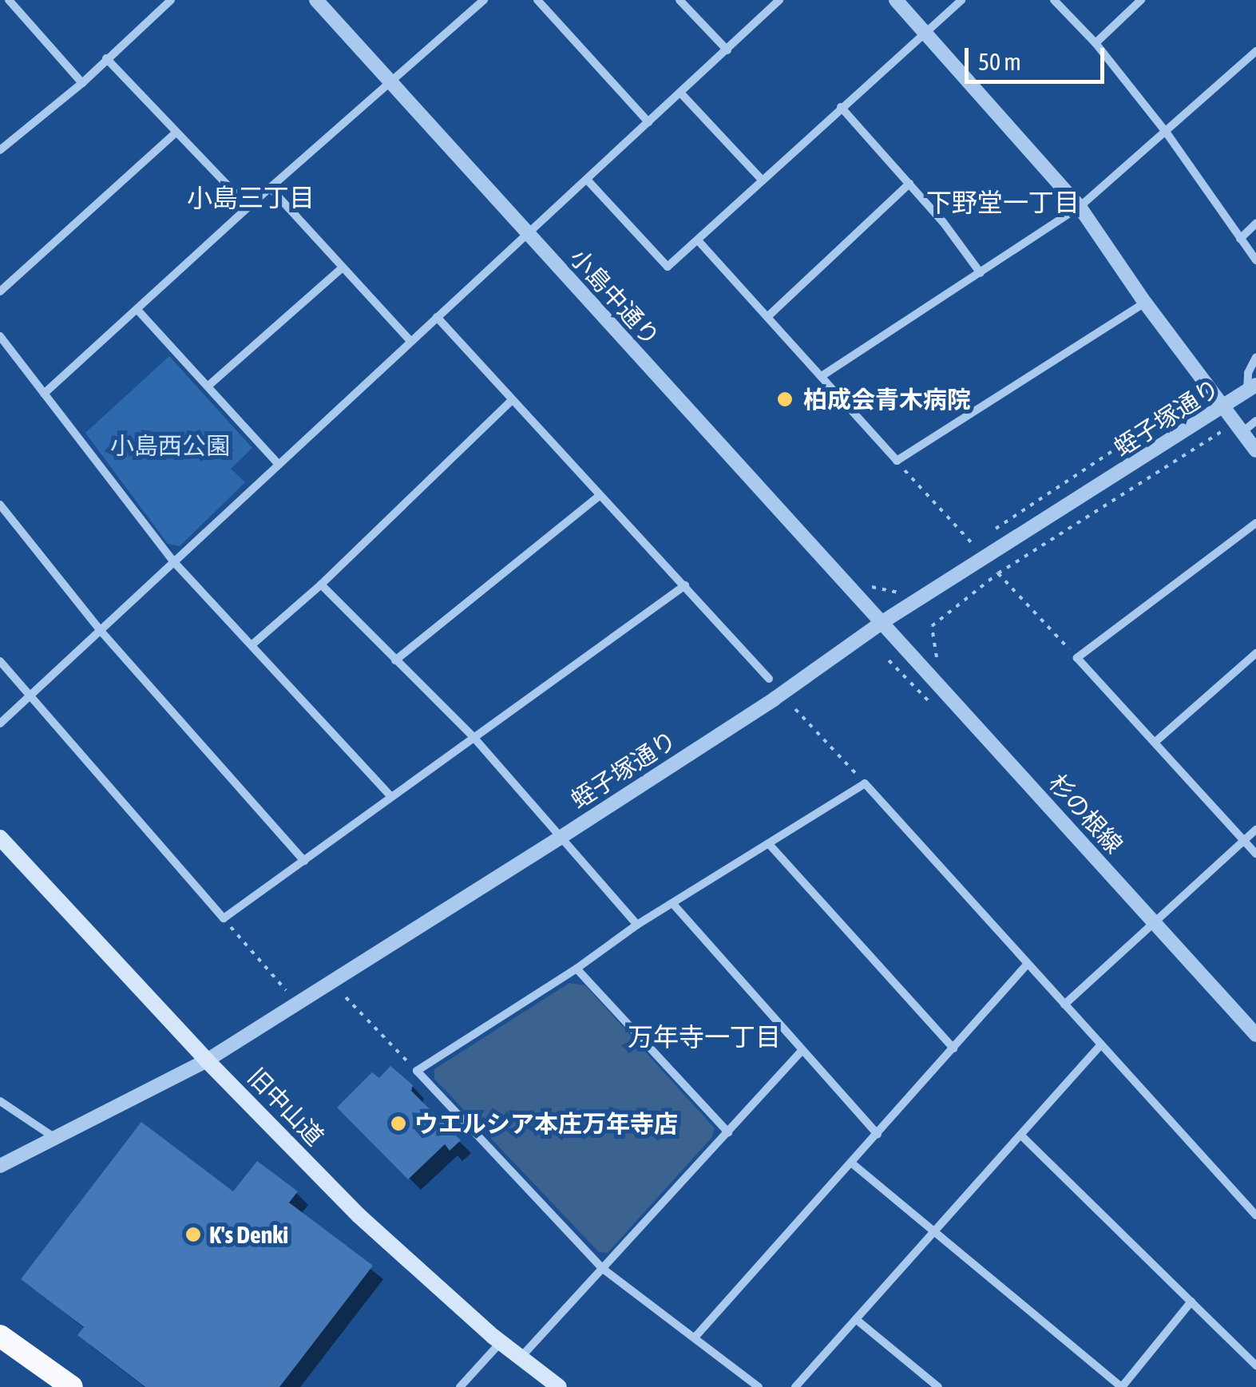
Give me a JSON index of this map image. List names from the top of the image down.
{
  "streets": {
    "main road": ["旧中山道"],
    "street": ["小島中通り", "蛭子塚通り", "杉の根線"]
  },
  "crossings": [
    ["小島中通り", "蛭子塚通り"],
    ["小島中通り", "杉の根線"],
    ["蛭子塚通り", "杉の根線"],
    ["蛭子塚通り", "旧中山道"]
  ],
  "districts": ["小島三丁目", "下野堂一丁目", "万年寺一丁目"],
  "parks": ["小島西公園"],
  "places": ["柏成会青木病院", "ウエルシア本庄万年寺店", "K's Denki"],
  "scale_bar": "50 m"
}
